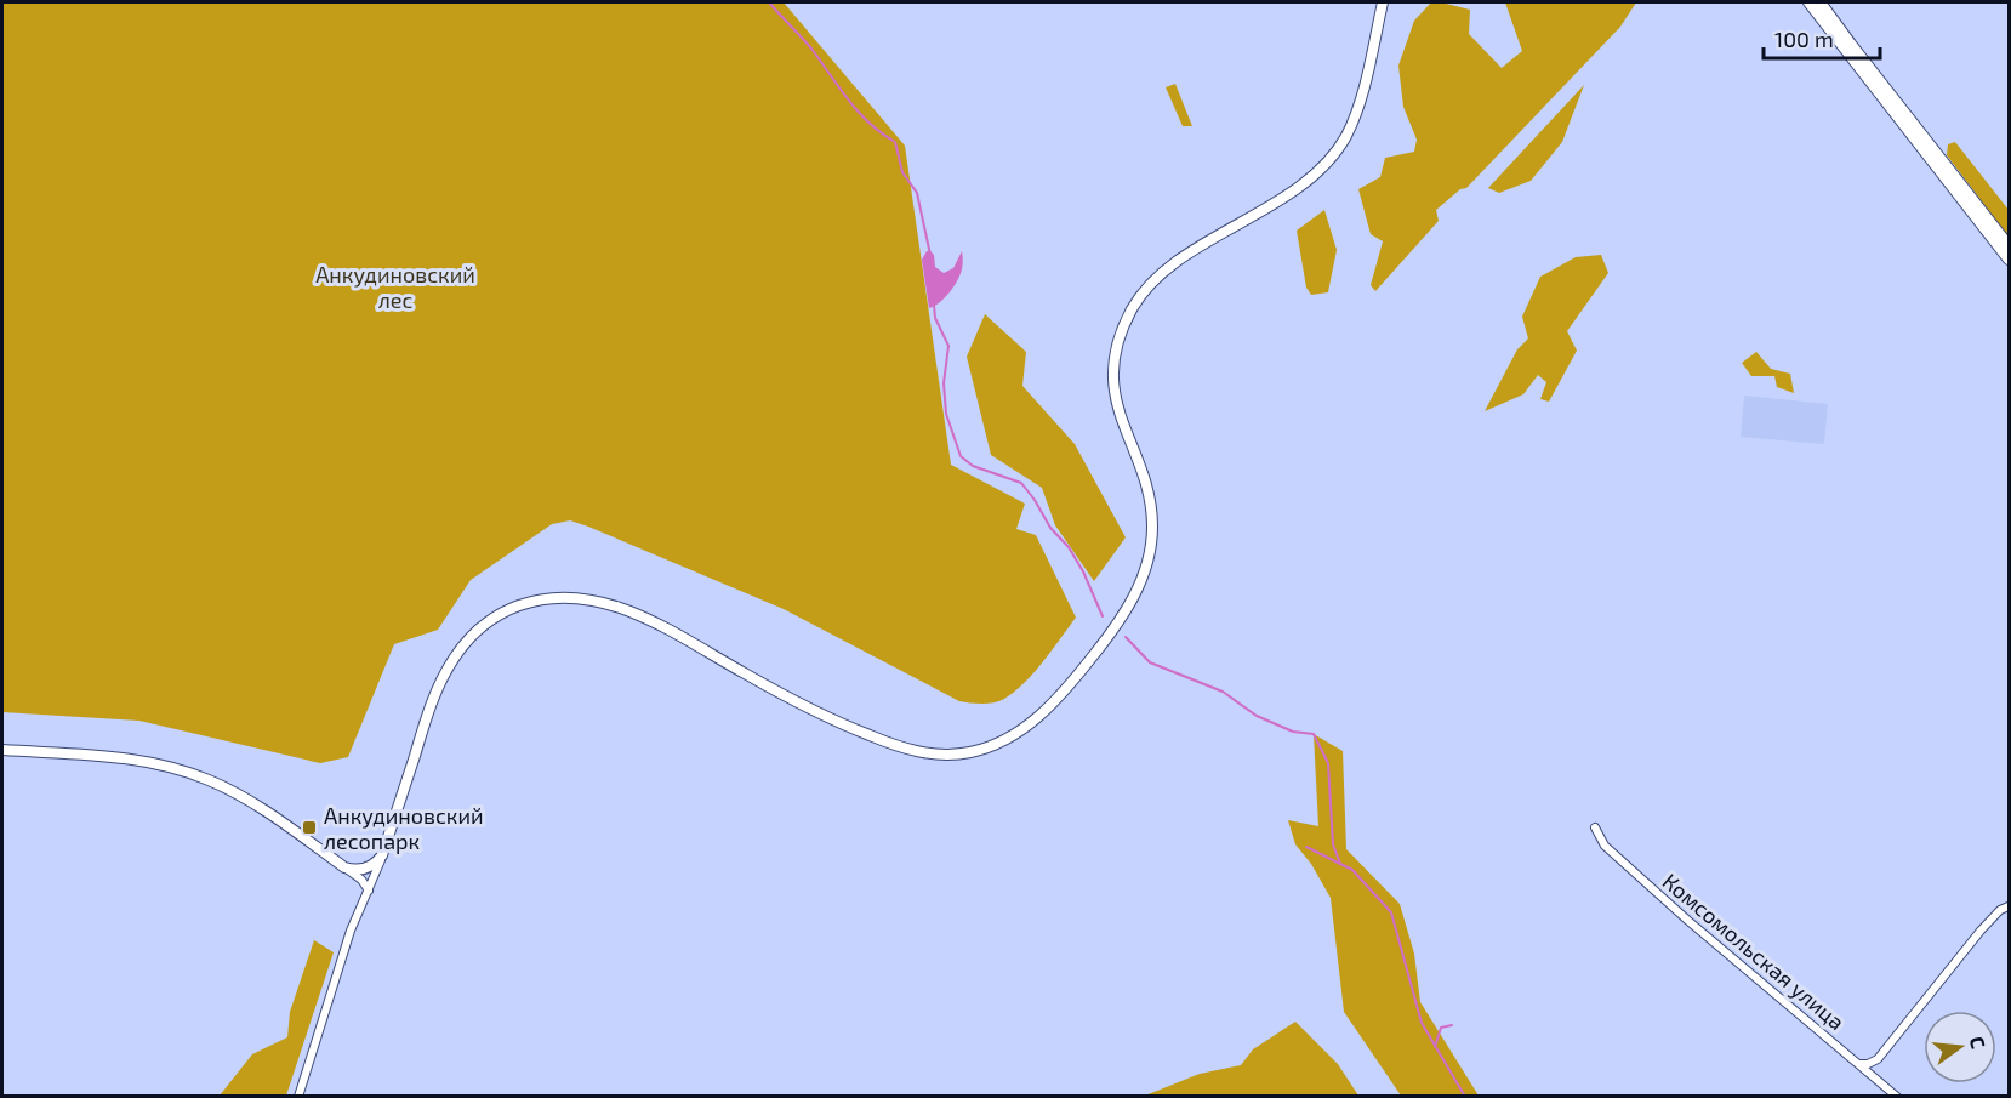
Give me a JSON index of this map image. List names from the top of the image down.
{
  "streets": {
    "street": ["Комсомольская улица"]
  },
  "parks": ["Анкудиновский лес"],
  "places": {
    "transit": ["Анкудиновский лесопарк"]
  },
  "scale_bar": "100 m",
  "north": "right"
}
